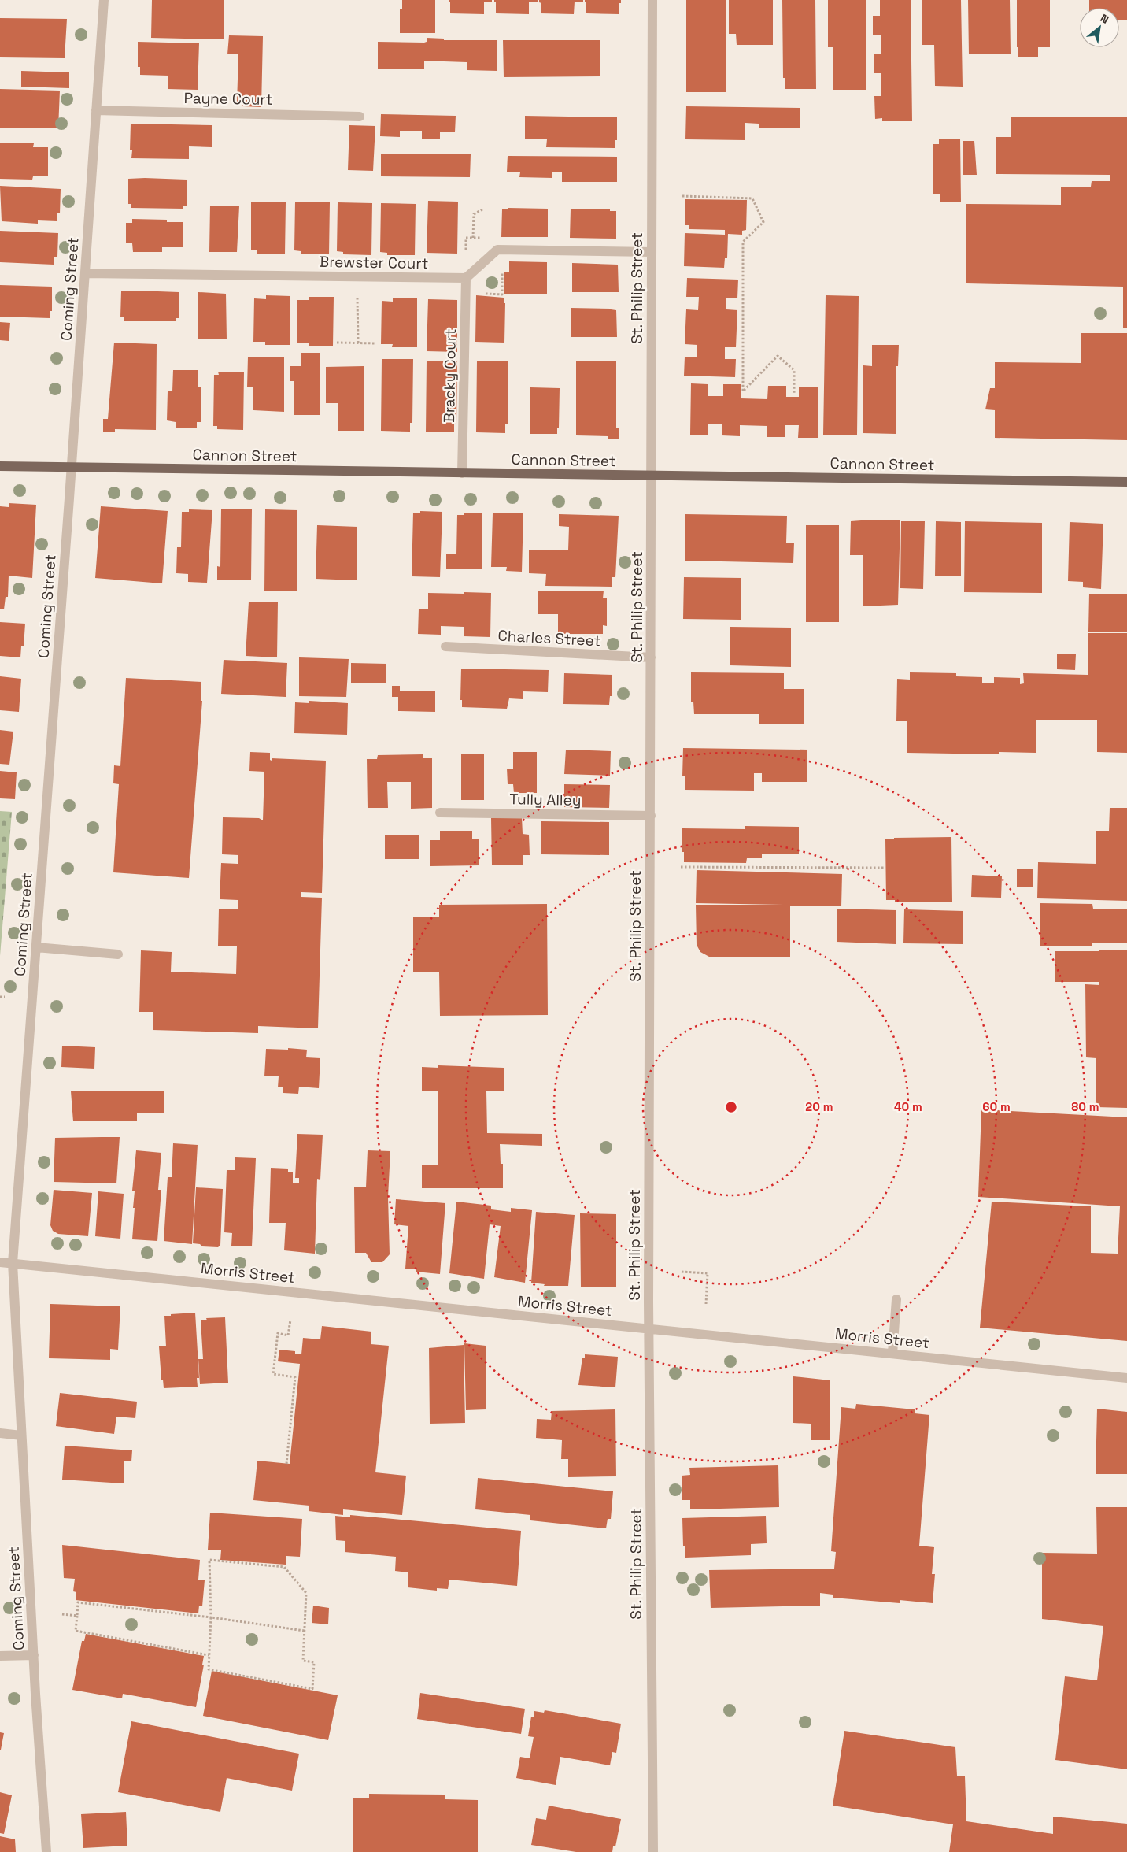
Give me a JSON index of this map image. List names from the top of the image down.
{
  "streets": {
    "main road": ["Cannon Street"],
    "street": [
      "Payne Court",
      "Brewster Court",
      "St. Philip Street",
      "Coming Street",
      "Bracky Court",
      "Charles Street",
      "Tully Alley",
      "Morris Street"
    ]
  },
  "crossings": [
    ["Payne Court", "Coming Street"],
    ["Brewster Court", "Coming Street"],
    ["Brewster Court", "Bracky Court"],
    ["St. Philip Street", "Cannon Street"],
    ["St. Philip Street", "Charles Street"],
    ["St. Philip Street", "Tully Alley"],
    ["St. Philip Street", "Morris Street"],
    ["Coming Street", "Cannon Street"],
    ["Coming Street", "Morris Street"],
    ["Bracky Court", "Cannon Street"]
  ],
  "north": "top right",
  "rings": [
    "20 m",
    "40 m",
    "60 m",
    "80 m"
  ]
}
